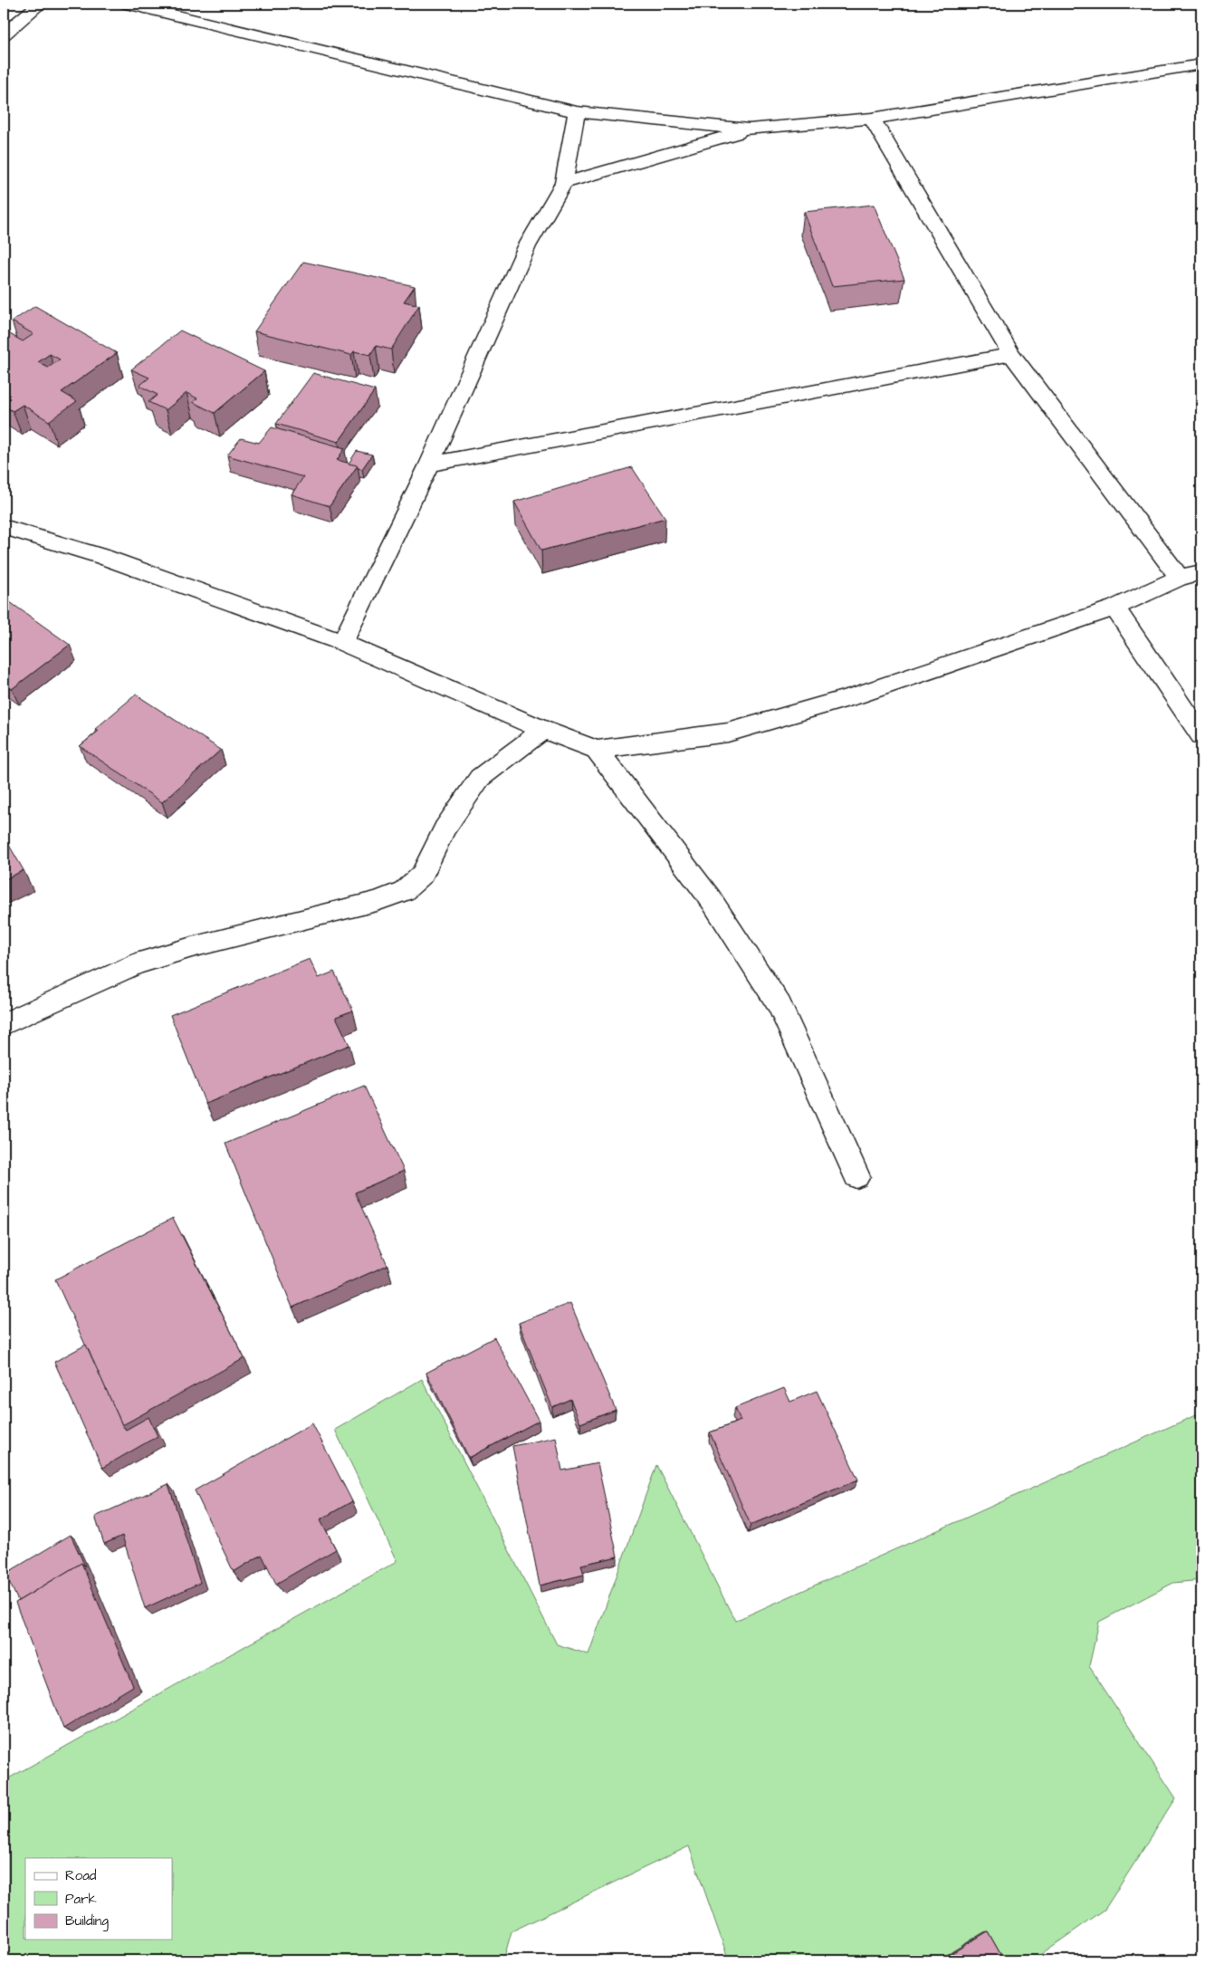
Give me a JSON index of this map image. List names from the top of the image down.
{
  "legend": ["Road", "Park", "Building"]
}
